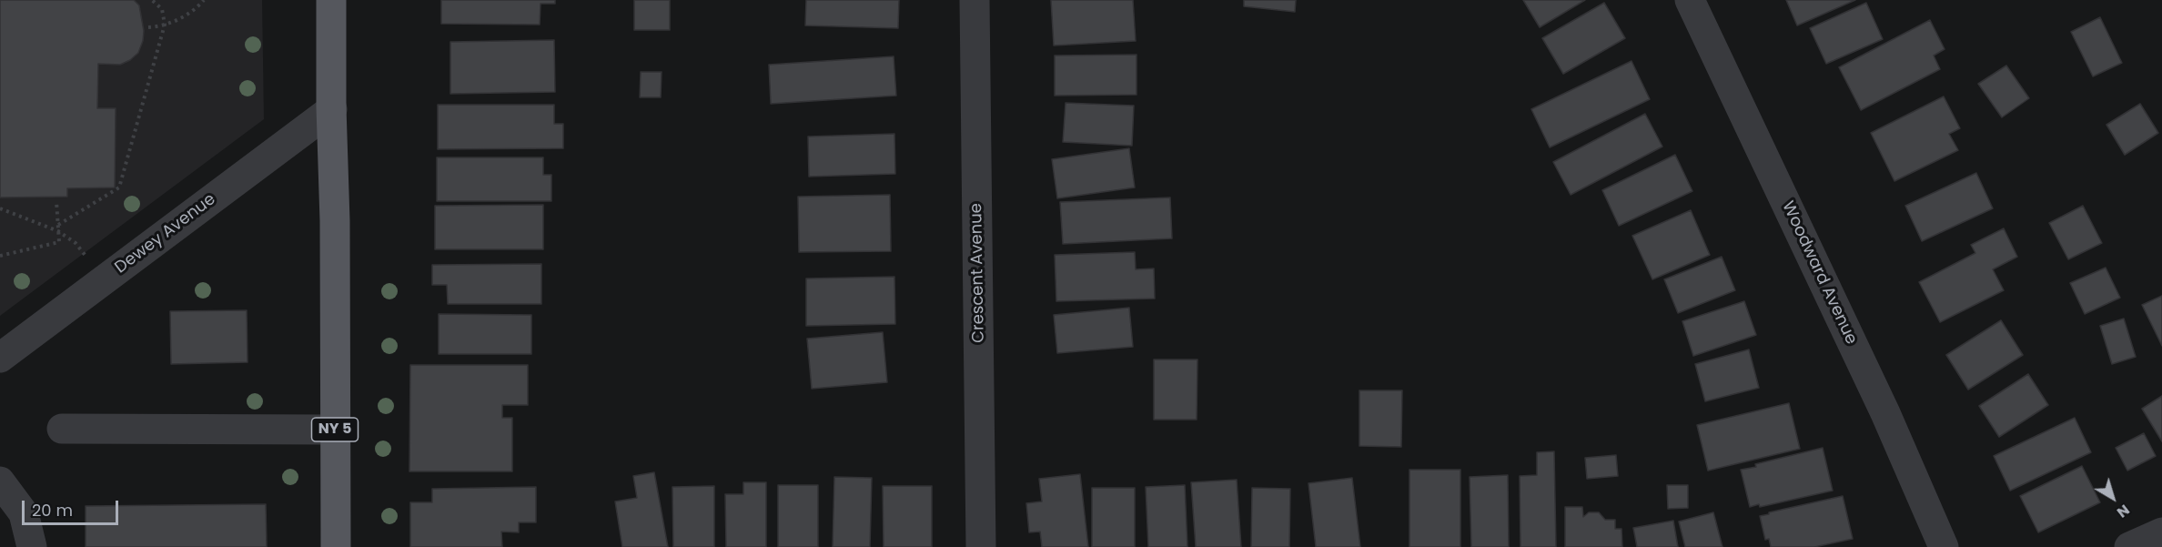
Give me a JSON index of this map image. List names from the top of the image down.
{
  "streets": {
    "main road": ["NY 5"],
    "street": ["Dewey Avenue", "Crescent Avenue", "Woodward Avenue"]
  },
  "crossings": [
    ["Dewey Avenue", "NY 5"]
  ],
  "scale_bar": "20 m",
  "north": "bottom right"
}
